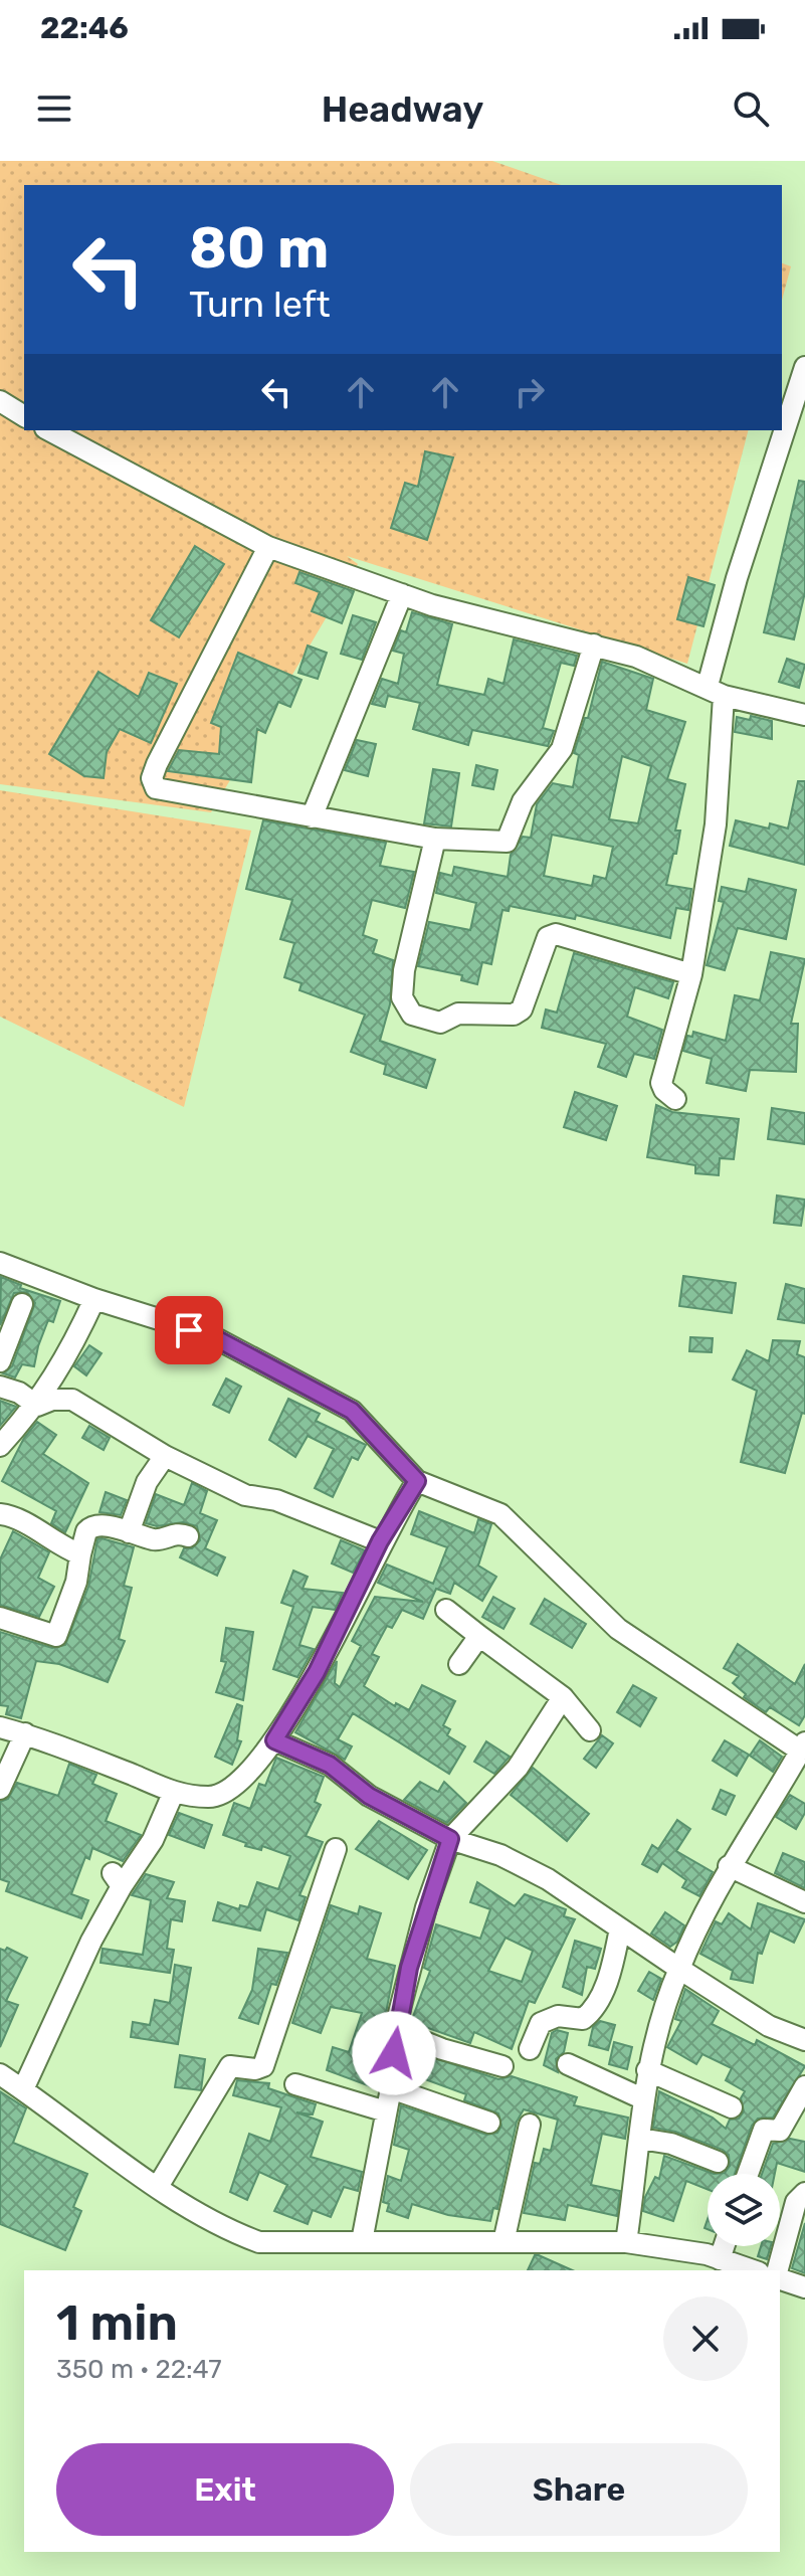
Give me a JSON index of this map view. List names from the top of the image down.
{
  "page": {
    "status": "22:46",
    "header": "Headway",
    "turn": ["80 m", "Turn left"],
    "heading": ["1 min", "350 m · 22:47"],
    "buttons": ["Exit", "Share"]
  }
}
